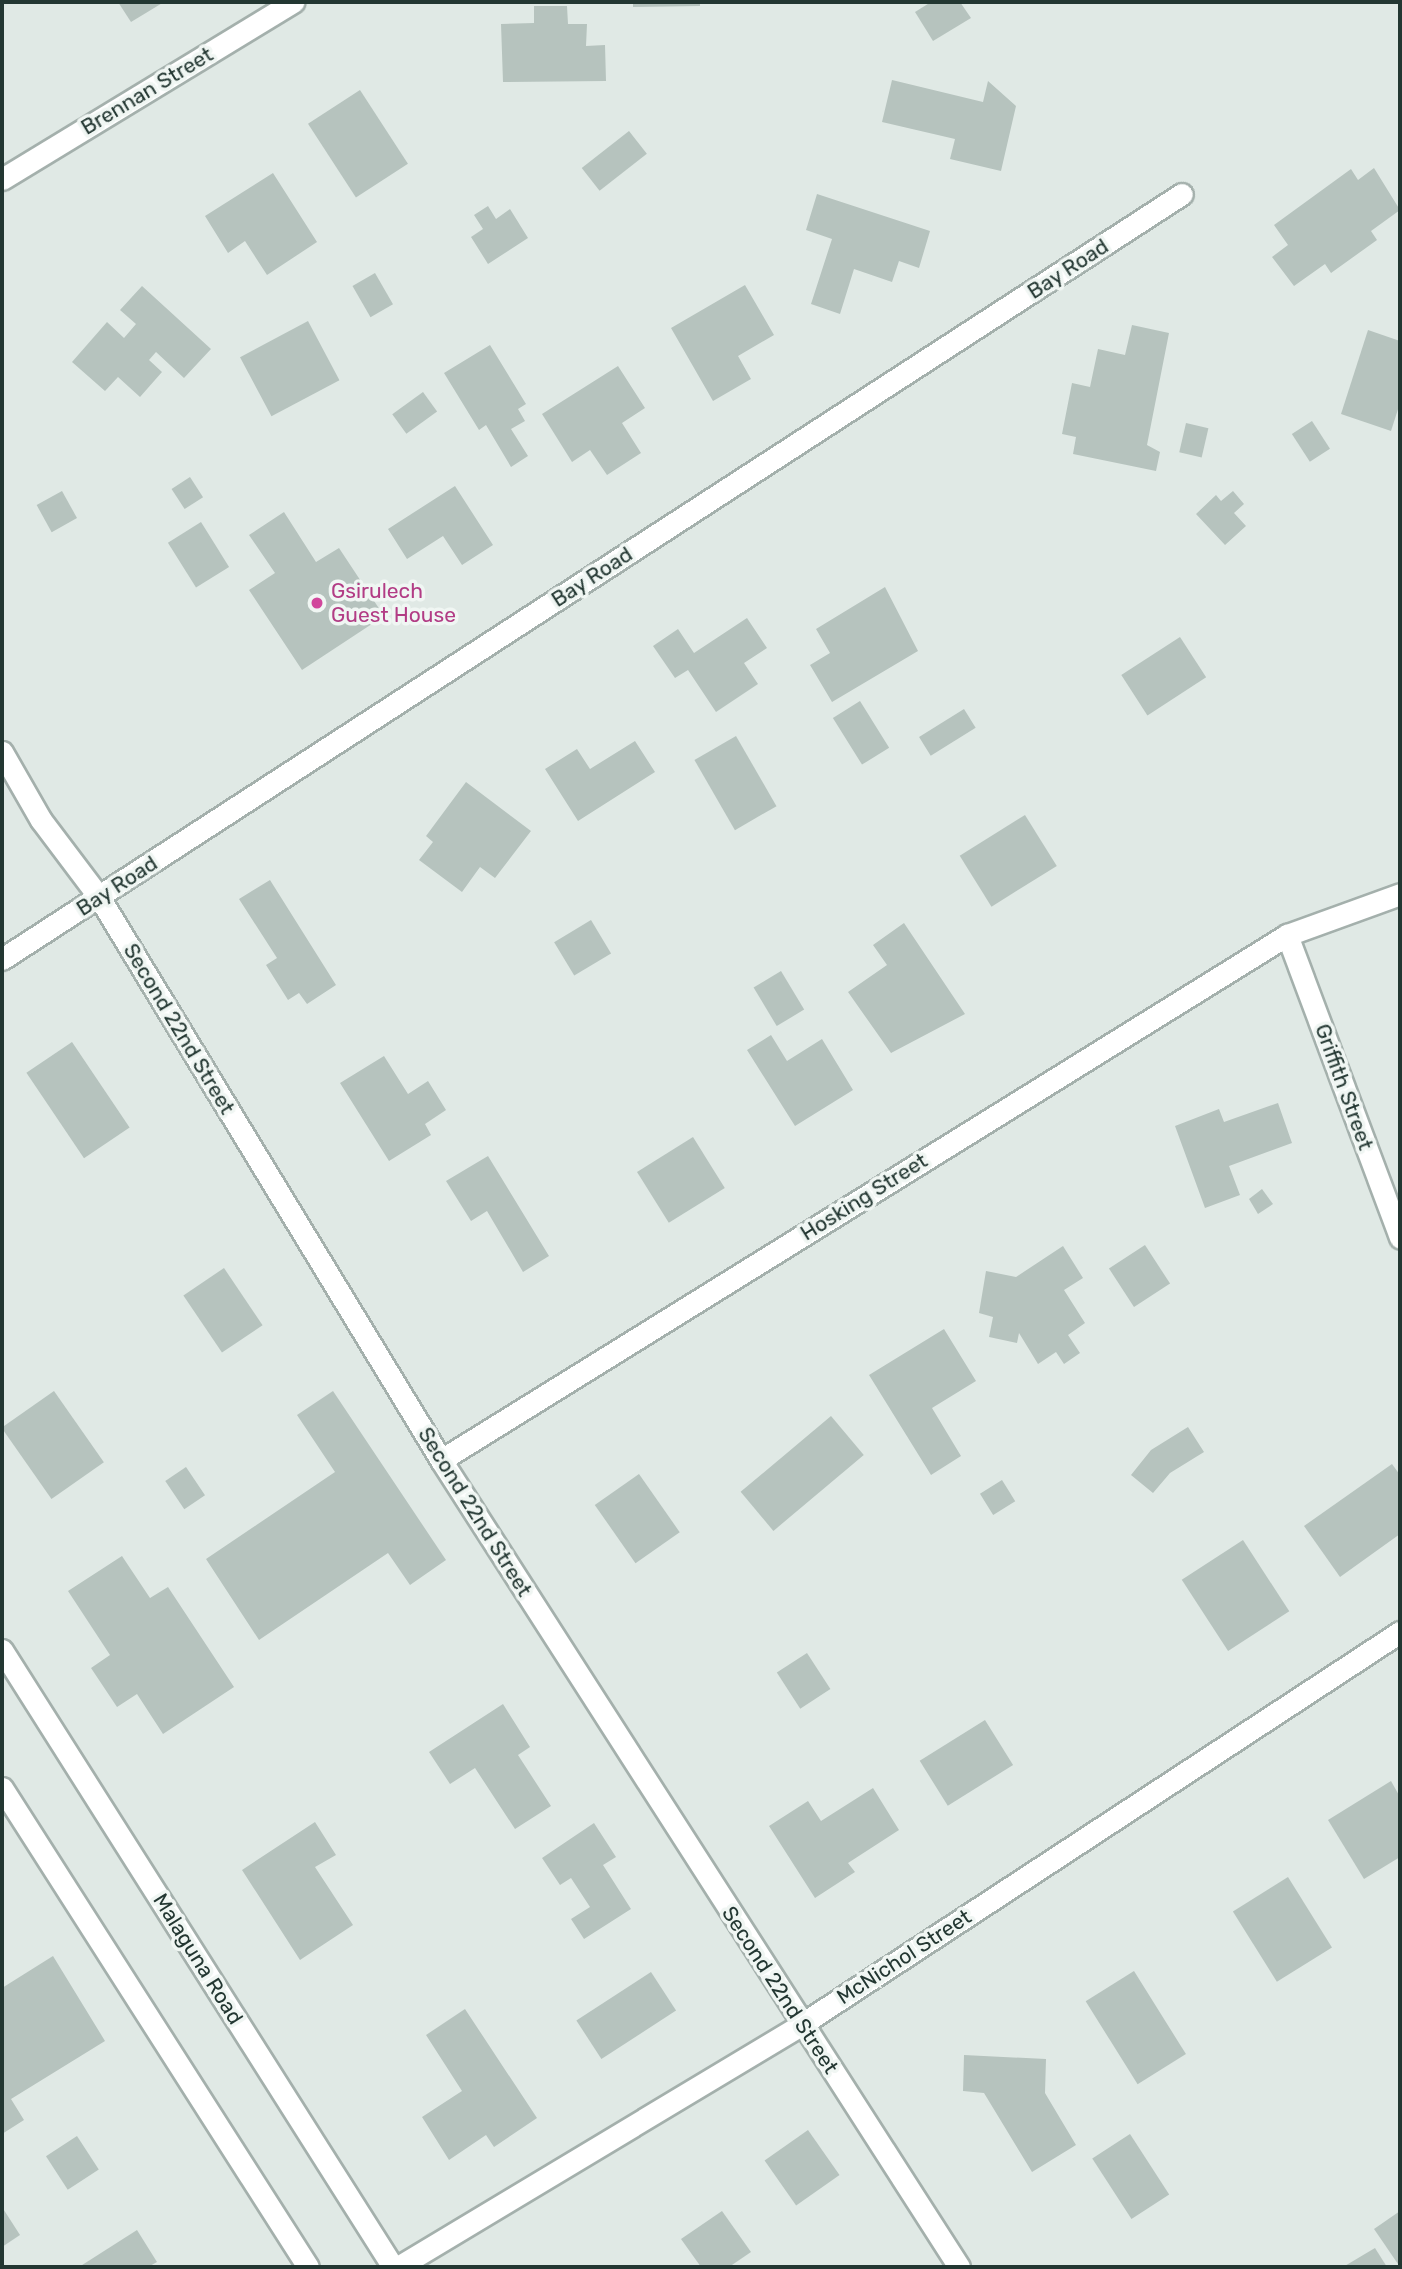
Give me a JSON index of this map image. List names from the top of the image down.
{
  "streets": {
    "street": [
      "Brennan Street",
      "Bay Road",
      "Second 22nd Street",
      "Griffith Street",
      "Hosking Street",
      "McNichol Street",
      "Malaguna Road"
    ]
  },
  "crossings": [
    ["Bay Road", "Second 22nd Street"],
    ["Second 22nd Street", "Hosking Street"],
    ["Second 22nd Street", "McNichol Street"],
    ["Griffith Street", "Hosking Street"],
    ["McNichol Street", "Malaguna Road"]
  ],
  "places": ["Gsirulech Guest House"]
}
